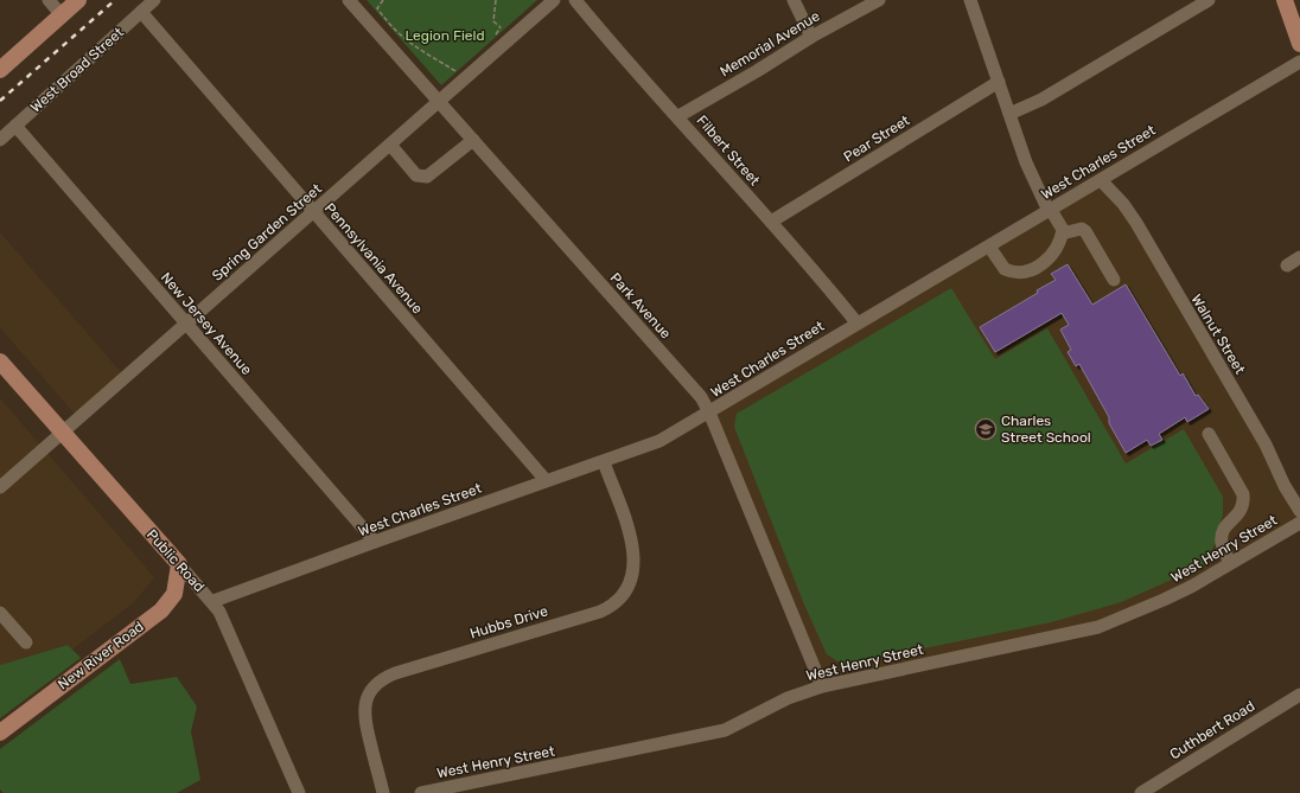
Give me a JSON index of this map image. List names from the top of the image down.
{
  "streets": {
    "main road": ["Public Road", "New River Road"],
    "street": [
      "Memorial Avenue",
      "West Broad Street",
      "Pear Street",
      "Filbert Street",
      "West Charles Street",
      "Spring Garden Street",
      "Pennsylvania Avenue",
      "Park Avenue",
      "New Jersey Avenue",
      "Walnut Street",
      "West Henry Street",
      "Hubbs Drive",
      "Cuthbert Road"
    ]
  },
  "crossings": [
    ["Memorial Avenue", "Filbert Street"],
    ["West Broad Street", "Pennsylvania Avenue"],
    ["West Broad Street", "New Jersey Avenue"],
    ["Pear Street", "Filbert Street"],
    ["Filbert Street", "West Charles Street"],
    ["West Charles Street", "Pennsylvania Avenue"],
    ["West Charles Street", "Park Avenue"],
    ["West Charles Street", "New Jersey Avenue"],
    ["West Charles Street", "Walnut Street"],
    ["West Charles Street", "Public Road"],
    ["West Charles Street", "Hubbs Drive"],
    ["Spring Garden Street", "Pennsylvania Avenue"],
    ["Spring Garden Street", "Park Avenue"],
    ["Spring Garden Street", "New Jersey Avenue"],
    ["Spring Garden Street", "Public Road"],
    ["Park Avenue", "West Henry Street"],
    ["Public Road", "New River Road"]
  ],
  "parks": ["Legion Field"],
  "places": {
    "school or university": ["Charles Street School"]
  }
}
